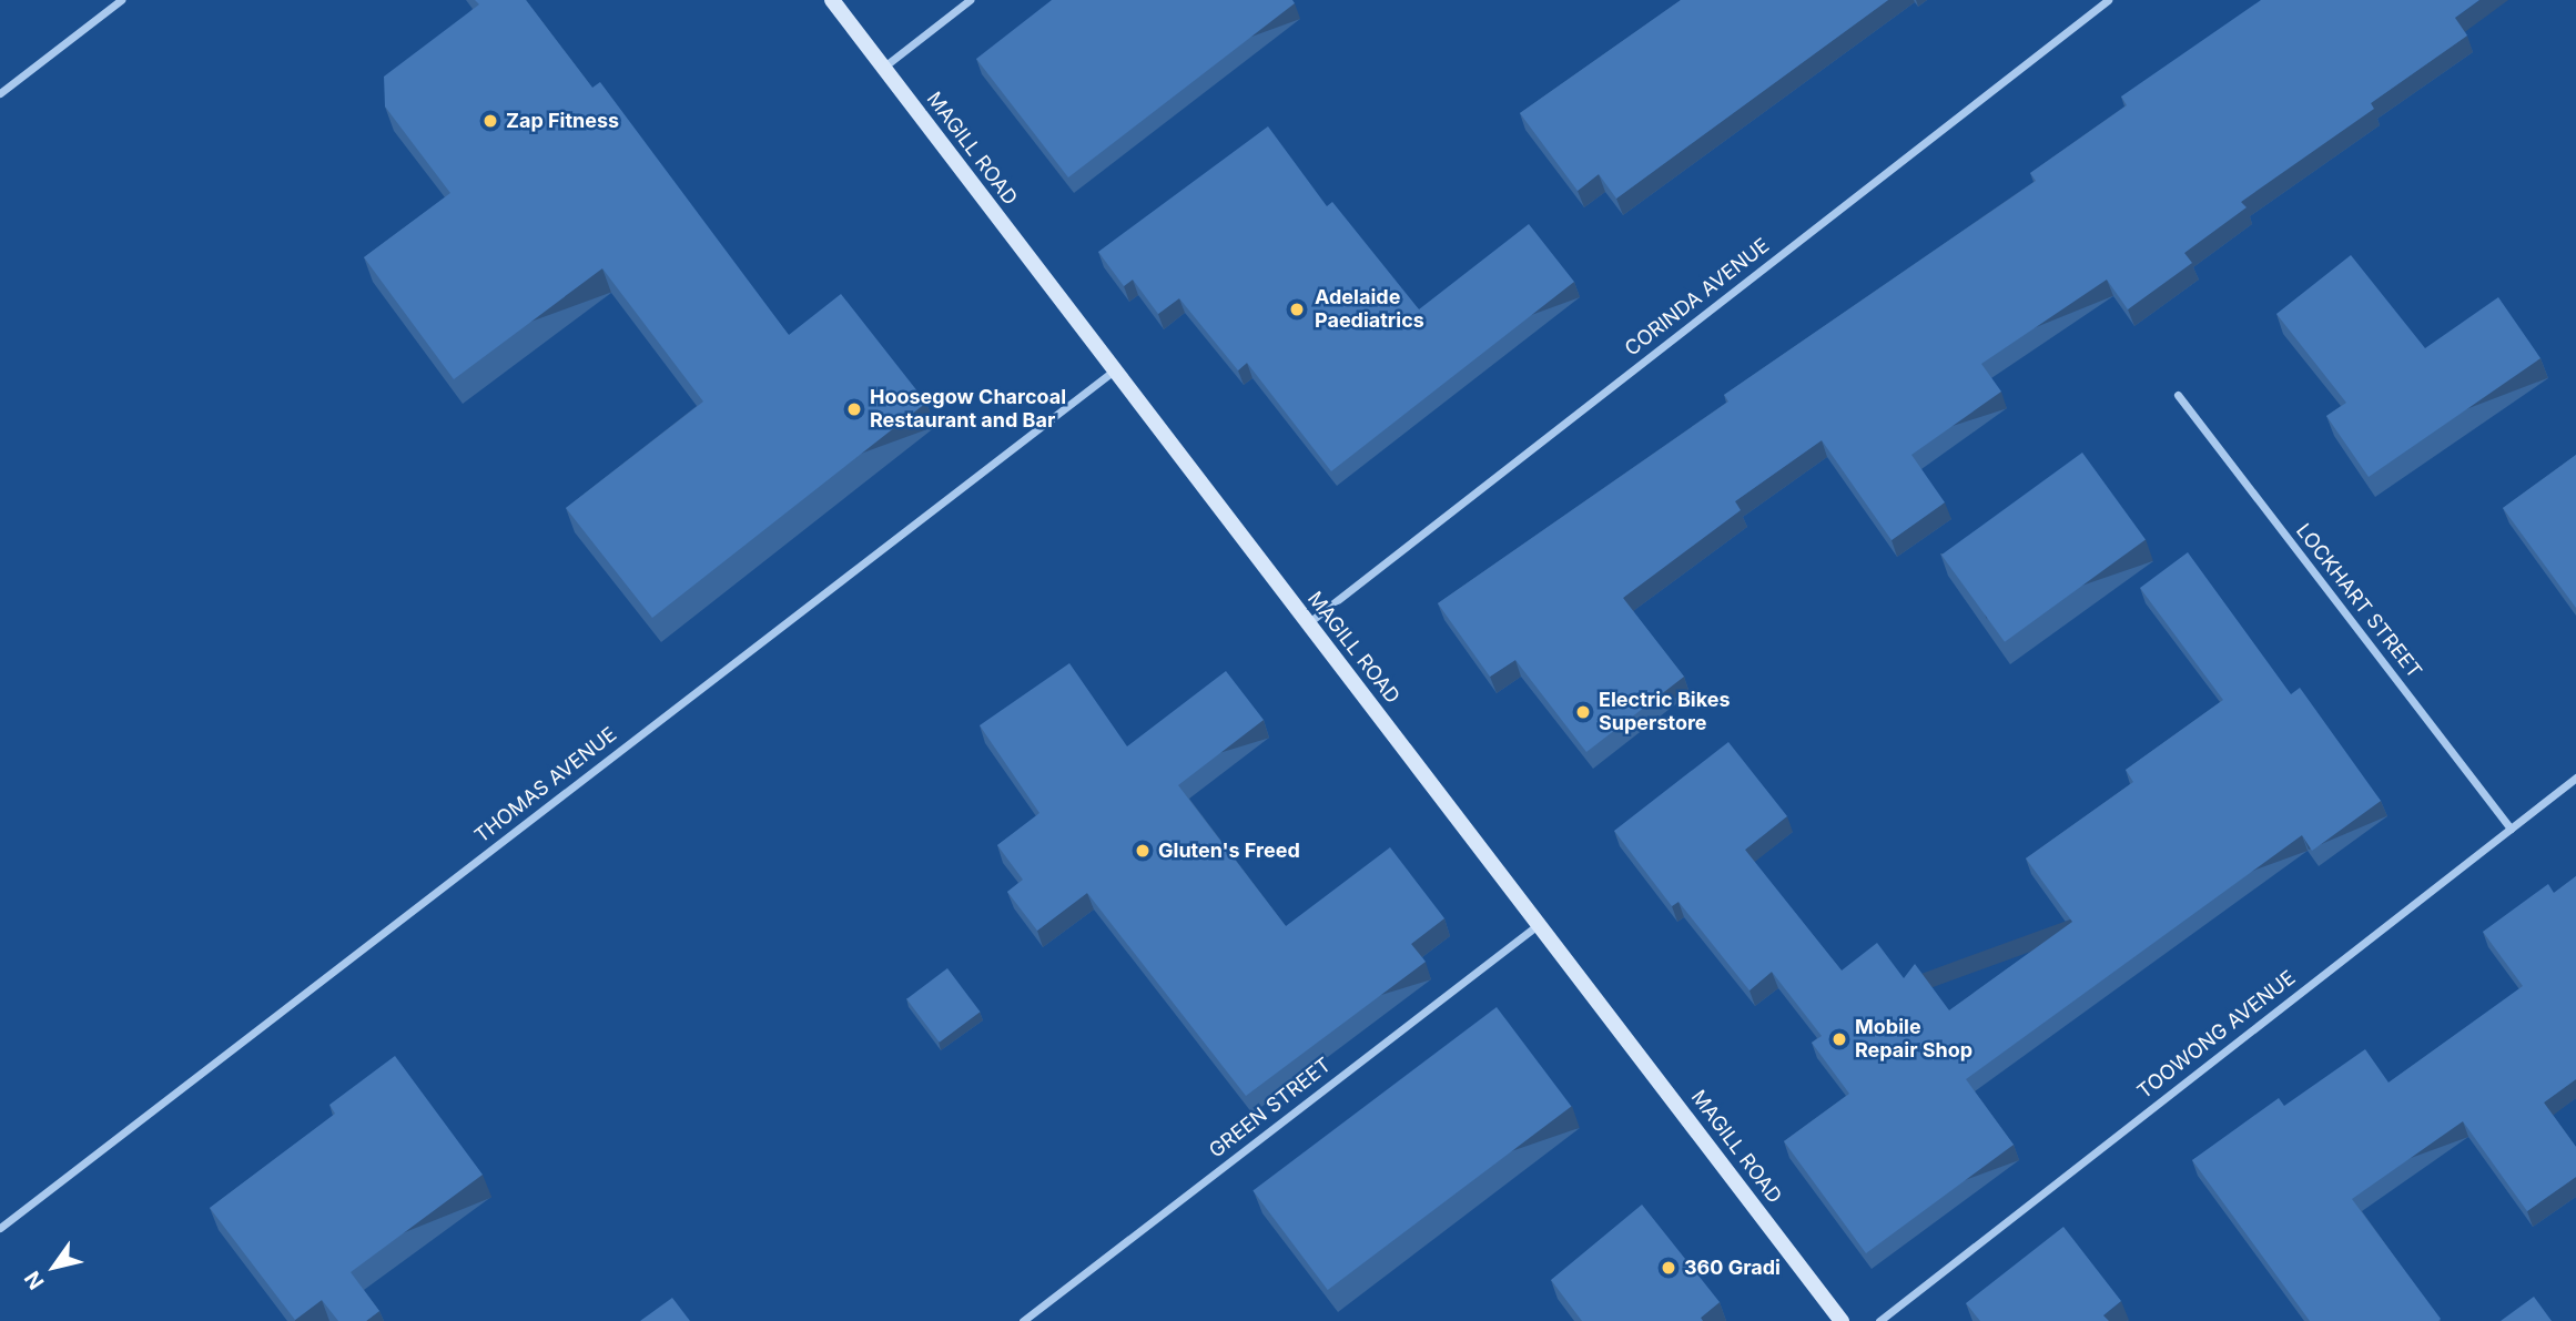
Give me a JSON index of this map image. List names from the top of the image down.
{
  "streets": {
    "main road": ["MAGILL ROAD"],
    "street": [
      "CORINDA AVENUE",
      "LOCKHART STREET",
      "THOMAS AVENUE",
      "TOOWONG AVENUE",
      "GREEN STREET"
    ]
  },
  "crossings": [
    ["MAGILL ROAD", "CORINDA AVENUE"],
    ["MAGILL ROAD", "THOMAS AVENUE"],
    ["MAGILL ROAD", "GREEN STREET"],
    ["LOCKHART STREET", "TOOWONG AVENUE"]
  ],
  "places": [
    "Zap Fitness",
    "Adelaide Paediatrics",
    "Hoosegow Charcoal Restaurant and Bar",
    "Electric Bikes Superstore",
    "Gluten's Freed",
    "Mobile Repair Shop",
    "360 Gradi"
  ],
  "north": "bottom left"
}
